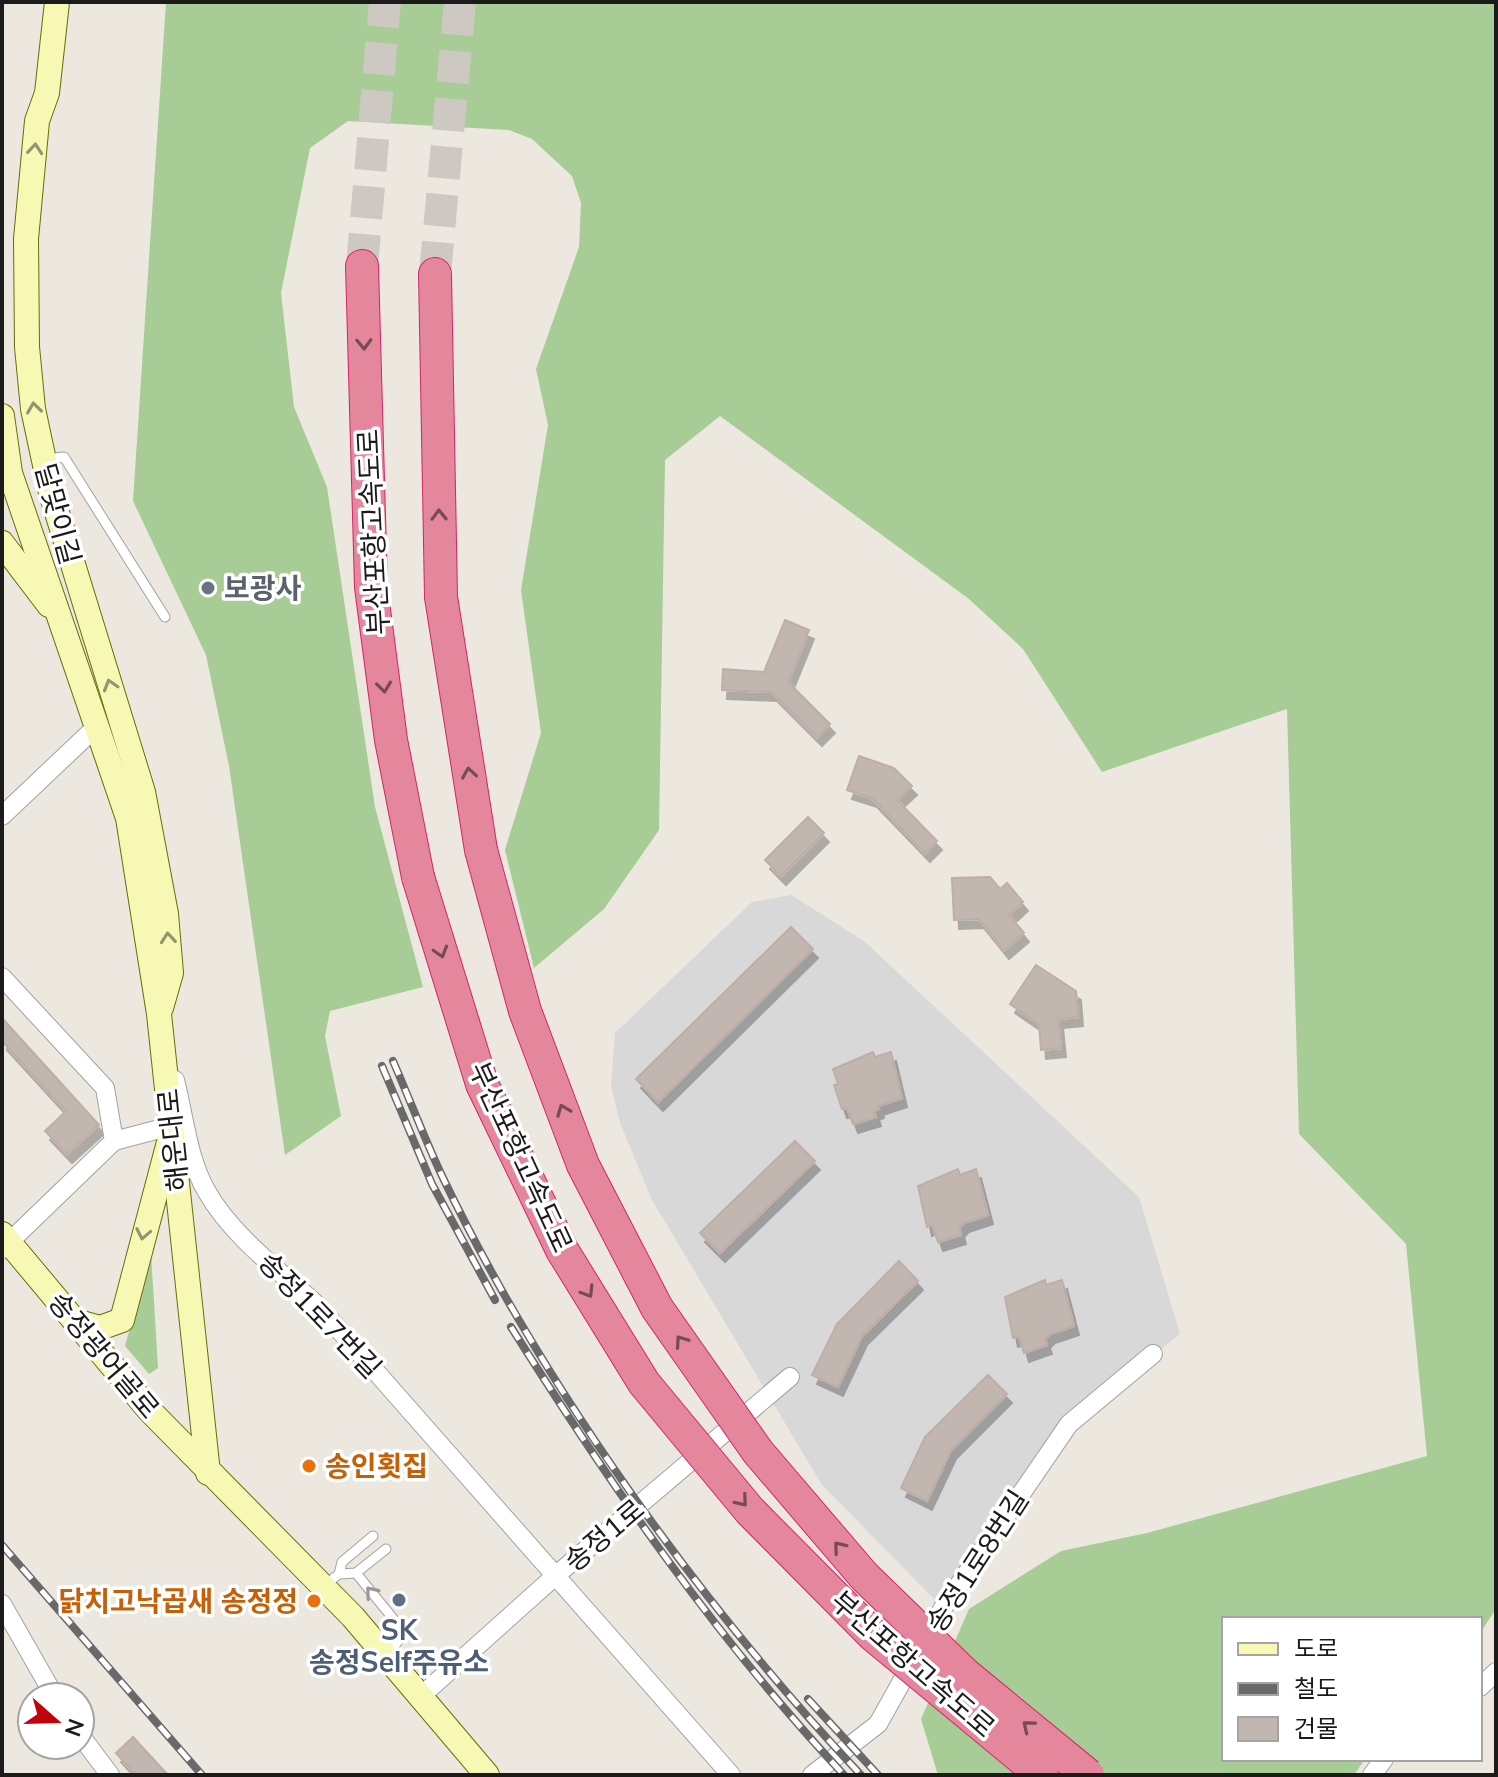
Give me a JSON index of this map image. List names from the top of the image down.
{
  "streets": {
    "highway": ["부산포항고속도로"],
    "main road": ["달맞이길", "해운대로", "송정광어골로"],
    "street": ["송정1로7번길", "송정1로", "송정1로8번길"]
  },
  "crossings": [
    ["달맞이길", "해운대로"],
    ["달맞이길", "송정1로7번길"],
    ["해운대로", "송정1로7번길"],
    ["해운대로", "송정광어골로"],
    ["송정1로7번길", "송정1로"]
  ],
  "one_way": ["달맞이길"],
  "places": [
    "보광사",
    "송인횟집",
    "SK 송정Self주유소",
    "닭치고낙곱새 송정정"
  ],
  "legend": ["도로", "철도", "건물"],
  "north": "right"
}
